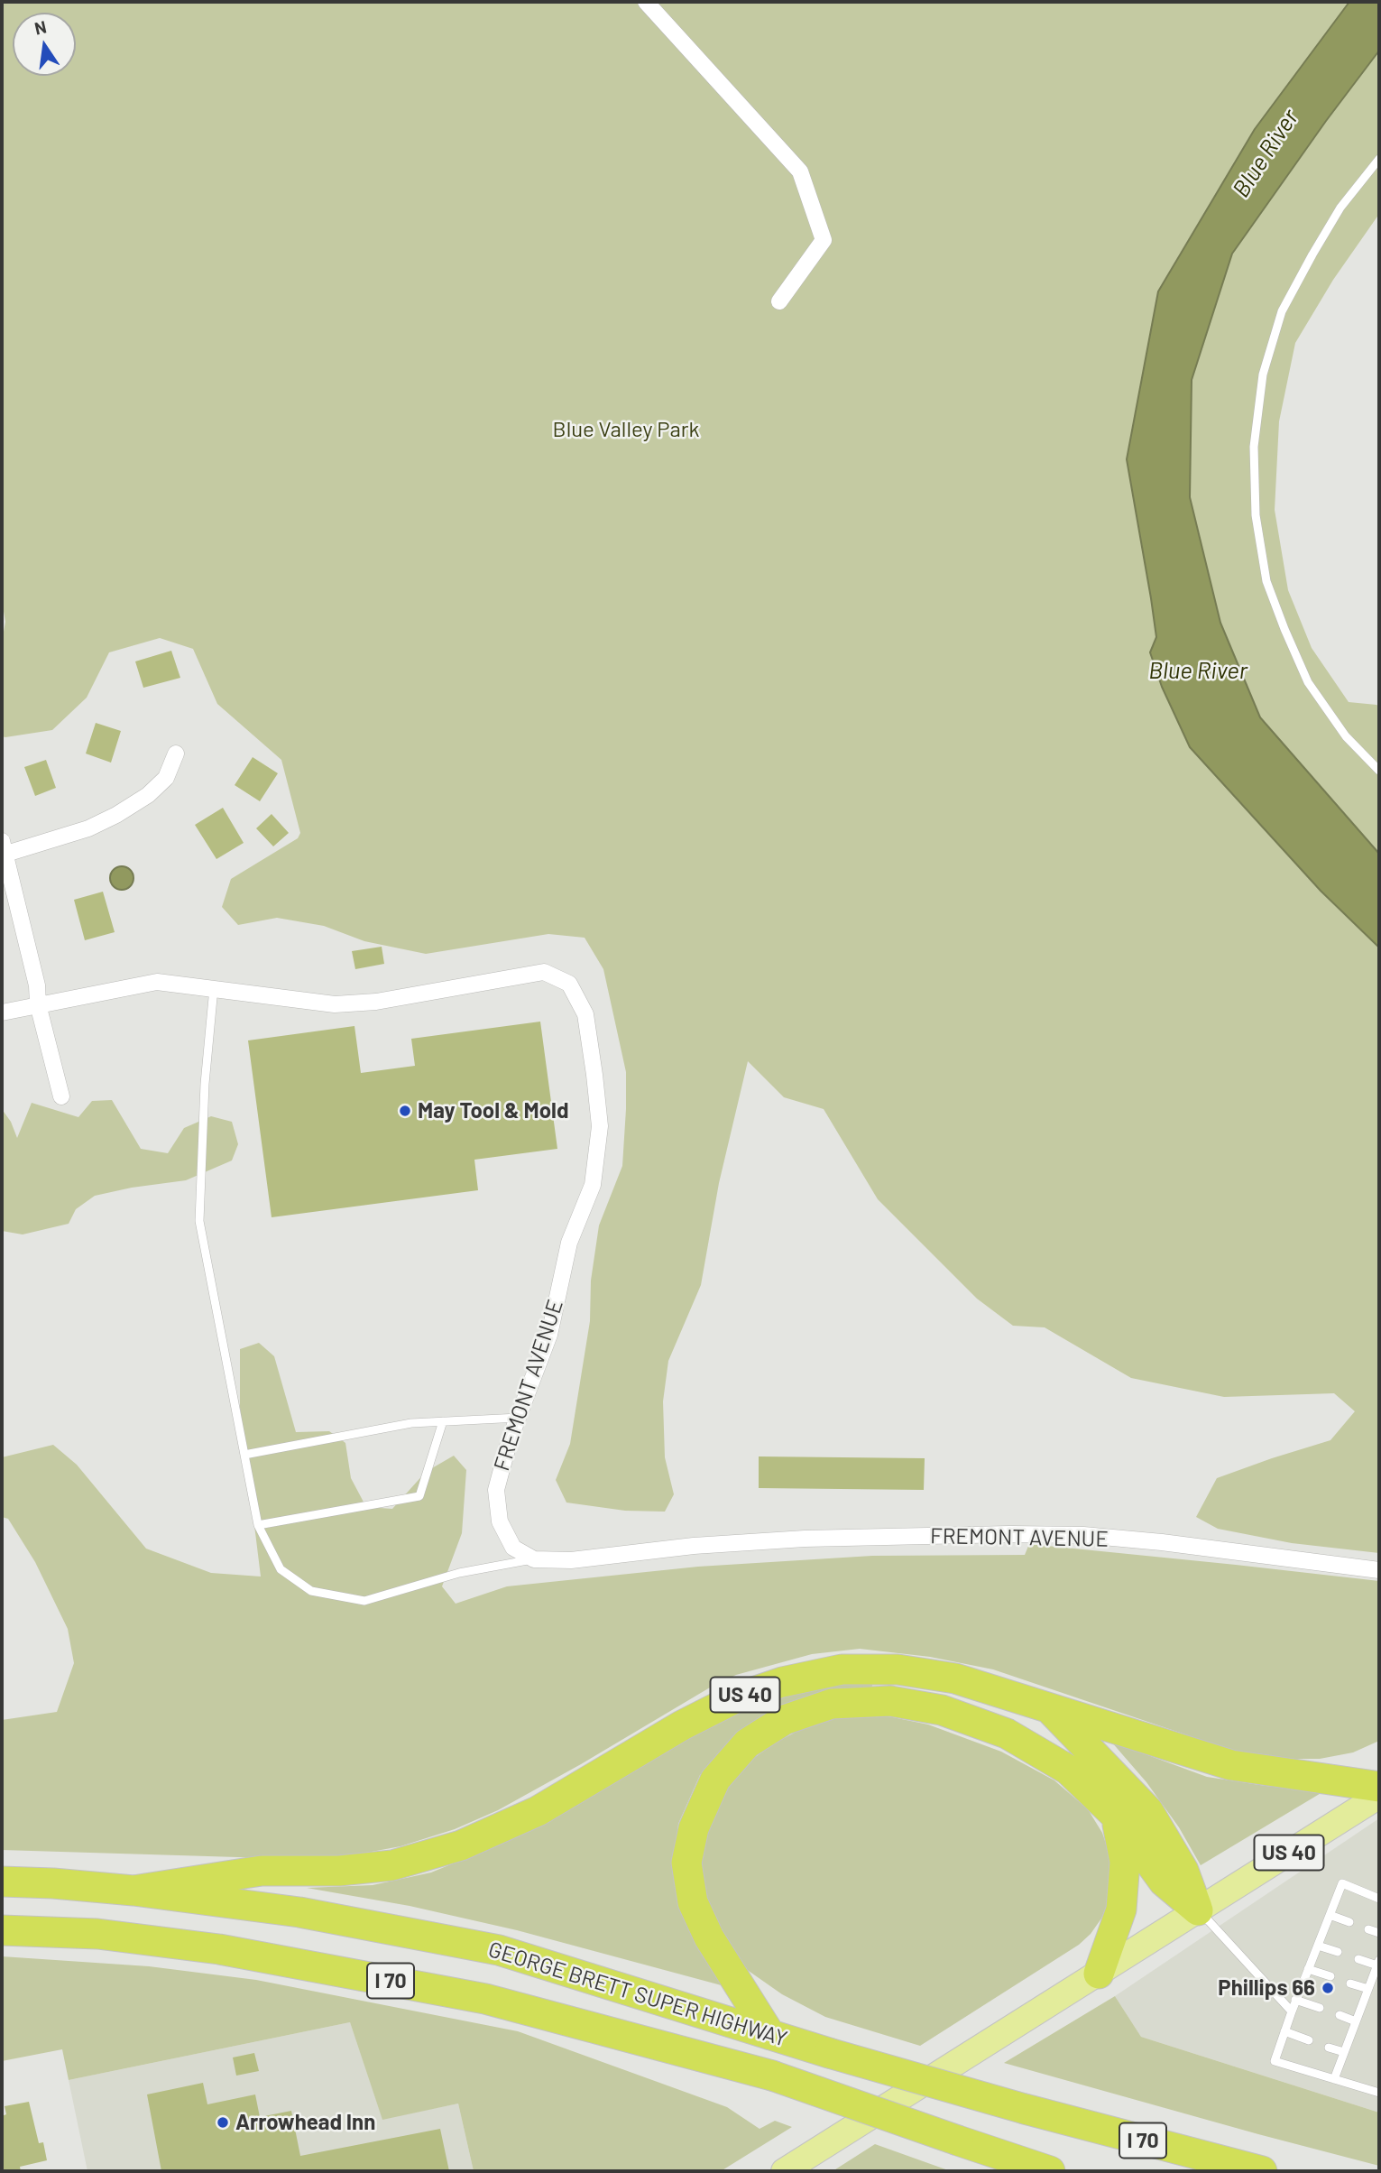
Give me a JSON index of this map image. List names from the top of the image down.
{
  "streets": {
    "highway": ["US 40", "I 70", "GEORGE BRETT SUPER HIGHWAY"],
    "street": ["FREMONT AVENUE"]
  },
  "crossings": [
    ["US 40", "GEORGE BRETT SUPER HIGHWAY"]
  ],
  "water": ["Blue River"],
  "parks": ["Blue Valley Park"],
  "places": ["May Tool & Mold", "Phillips 66", "Arrowhead Inn"],
  "north": "top"
}
